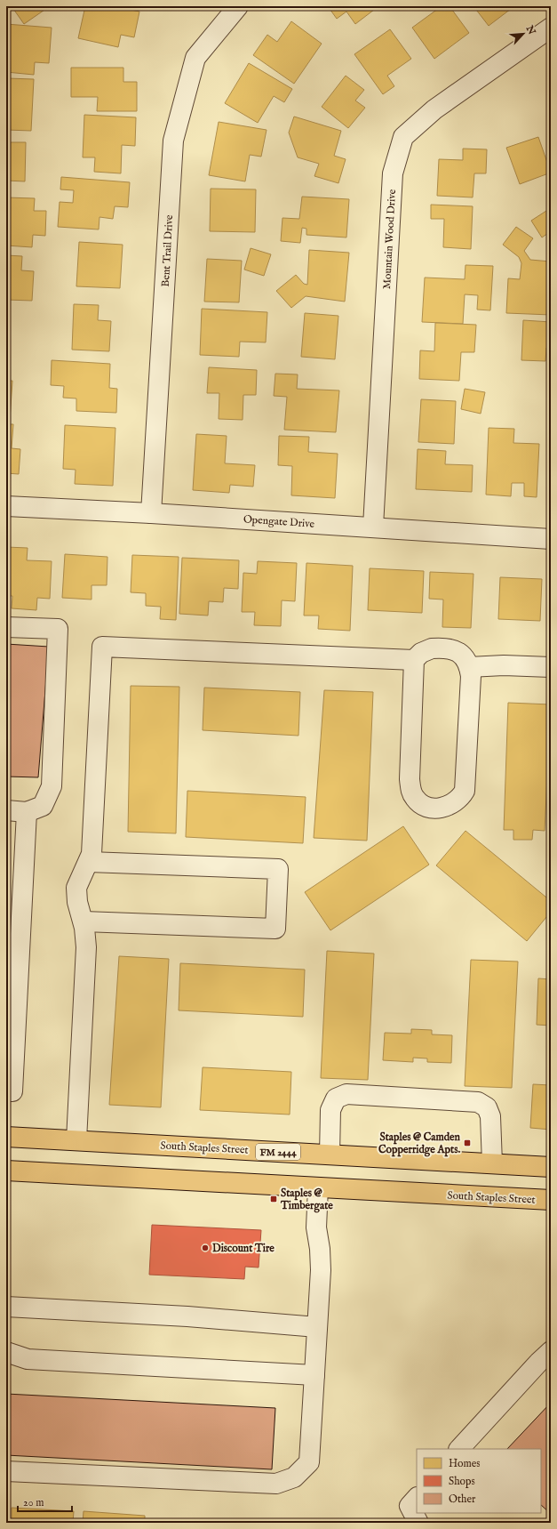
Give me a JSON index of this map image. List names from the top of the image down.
{
  "streets": {
    "main road": ["South Staples Street", "FM 2444"],
    "street": ["Mountain Wood Drive", "Bent Trail Drive", "Opengate Drive"]
  },
  "crossings": [
    ["Mountain Wood Drive", "Opengate Drive"],
    ["Bent Trail Drive", "Opengate Drive"]
  ],
  "places": {
    "transit": ["Staples @ Camden Copperridge Apts.", "Staples @ Timbergate"],
    "other": ["Discount Tire"]
  },
  "legend": ["Homes", "Shops", "Other"],
  "scale_bar": "20 m",
  "north": "top right"
}
